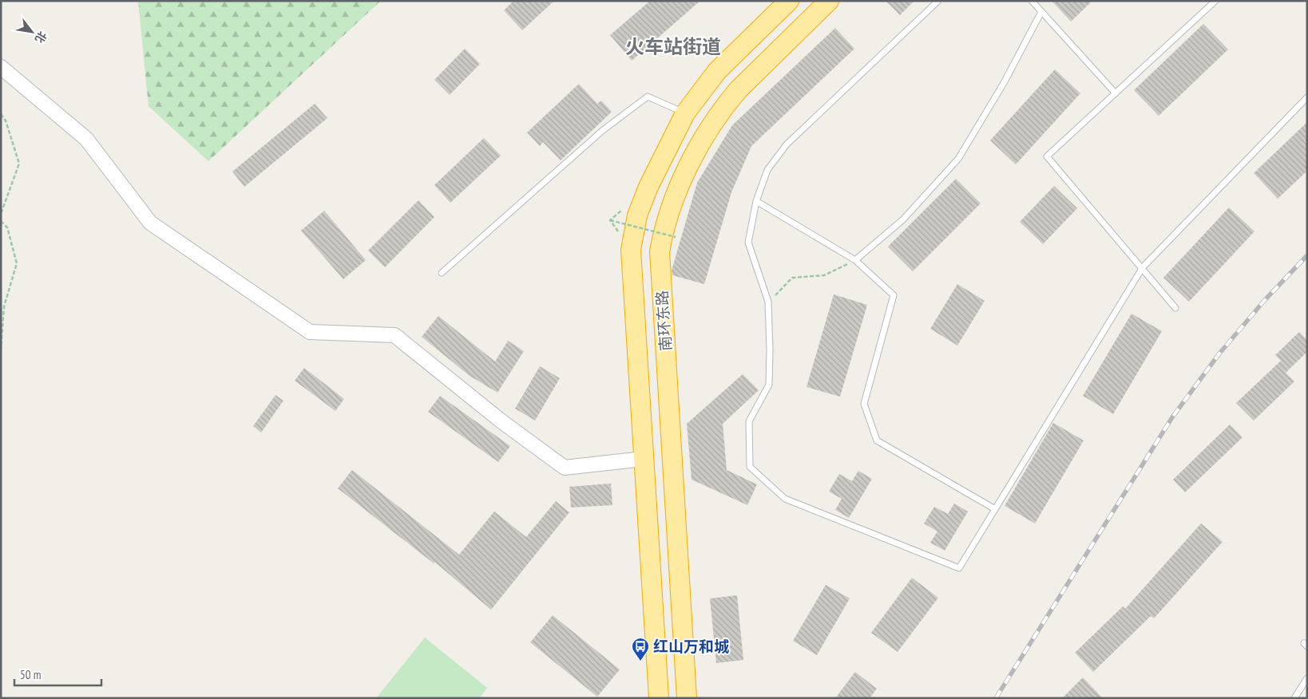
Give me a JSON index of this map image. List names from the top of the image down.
{
  "streets": {
    "highway": ["南环东路"]
  },
  "districts": ["火车站街道"],
  "places": {
    "bus stop": ["红山万和城"]
  },
  "scale_bar": "50 m",
  "north": "bottom right"
}
